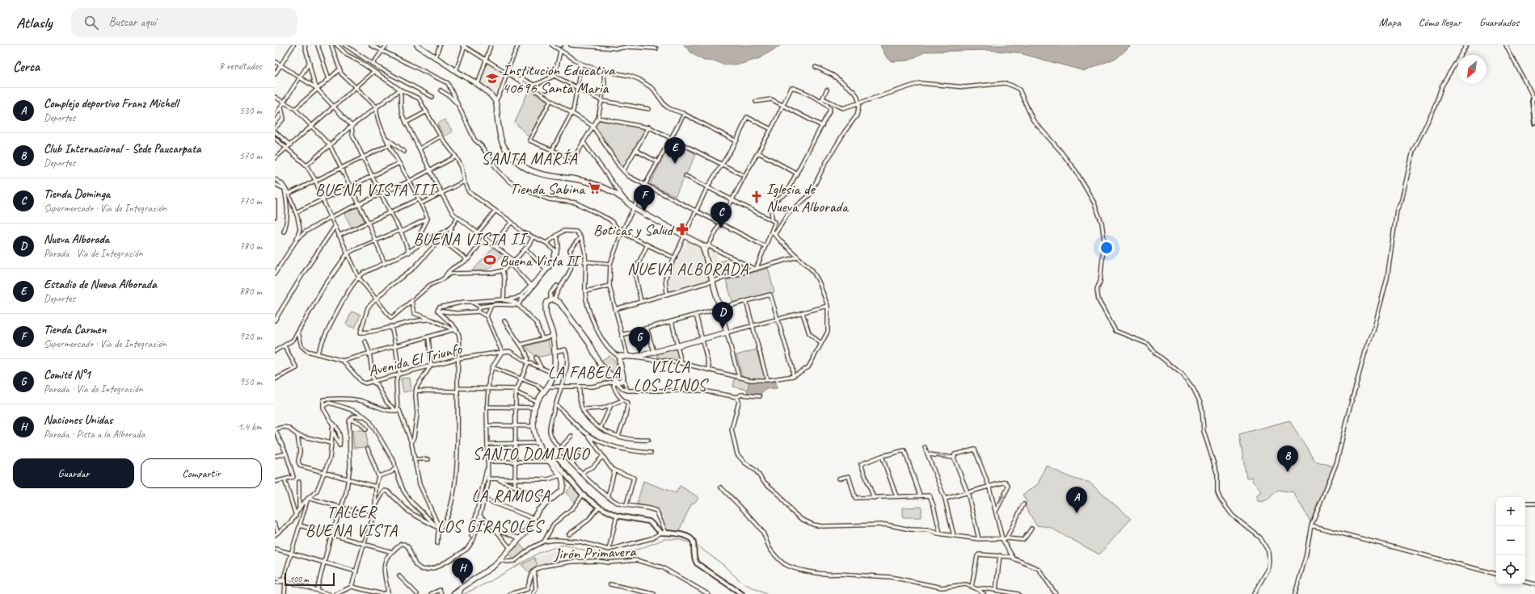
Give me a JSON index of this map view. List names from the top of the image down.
{
  "streets": {
    "street": ["Avenida El Triunfo", "Jirón Primavera"]
  },
  "districts": [
    "SANTA MARÍA",
    "BUENA VISTA III",
    "BUENA VISTA II",
    "NUEVA ALBORADA",
    "VILLA LOS PINOS",
    "LA FABELA",
    "SANTO DOMINGO",
    "LA RAMOSA",
    "TALLER BUENA VISTA",
    "LOS GIRASOLES"
  ],
  "places": {
    "school or university": ["Institución Educativa 40696 Santa Maria"],
    "supermarket": ["Tienda Sabina"],
    "church": ["Iglesia de Nueva Alborada"],
    "pharmacy": ["Boticas y Salud"],
    "sports": ["Buena Vista II"]
  },
  "scale_bar": "100 m",
  "north": "bottom left",
  "page": {
    "header": "Atlasly",
    "search": "Buscar aquí",
    "nav": ["Mapa", "Cómo llegar", "Guardados"],
    "heading": ["Cerca", "8 resultados"],
    "list": [
      {
        "mark": "A",
        "name": "Complejo deportivo Franz Michell",
        "note": "Deportes",
        "value": "530 m"
      },
      {
        "mark": "B",
        "name": "Club Internacional - Sede Paucarpata",
        "note": "Deportes",
        "value": "570 m"
      },
      {
        "mark": "C",
        "name": "Tienda Dominga",
        "note": "Supermercado · Vía de Integración",
        "value": "770 m"
      },
      {
        "mark": "D",
        "name": "Nueva Alborada",
        "note": "Parada · Vía de Integración",
        "value": "780 m"
      },
      {
        "mark": "E",
        "name": "Estadio de Nueva Alborada",
        "note": "Deportes",
        "value": "880 m"
      },
      {
        "mark": "F",
        "name": "Tienda Carmen",
        "note": "Supermercado · Vía de Integración",
        "value": "920 m"
      },
      {
        "mark": "G",
        "name": "Comité N°1",
        "note": "Parada · Vía de Integración",
        "value": "950 m"
      },
      {
        "mark": "H",
        "name": "Naciones Unidas",
        "note": "Parada · Pista a la Alborada",
        "value": "1.4 km"
      }
    ],
    "pins": [
      "E",
      "F",
      "C",
      "D",
      "G",
      "B",
      "A",
      "H"
    ],
    "buttons": ["Guardar", "Compartir"],
    "map_buttons": ["+", "−"],
    "scale": "100 m"
  }
}
